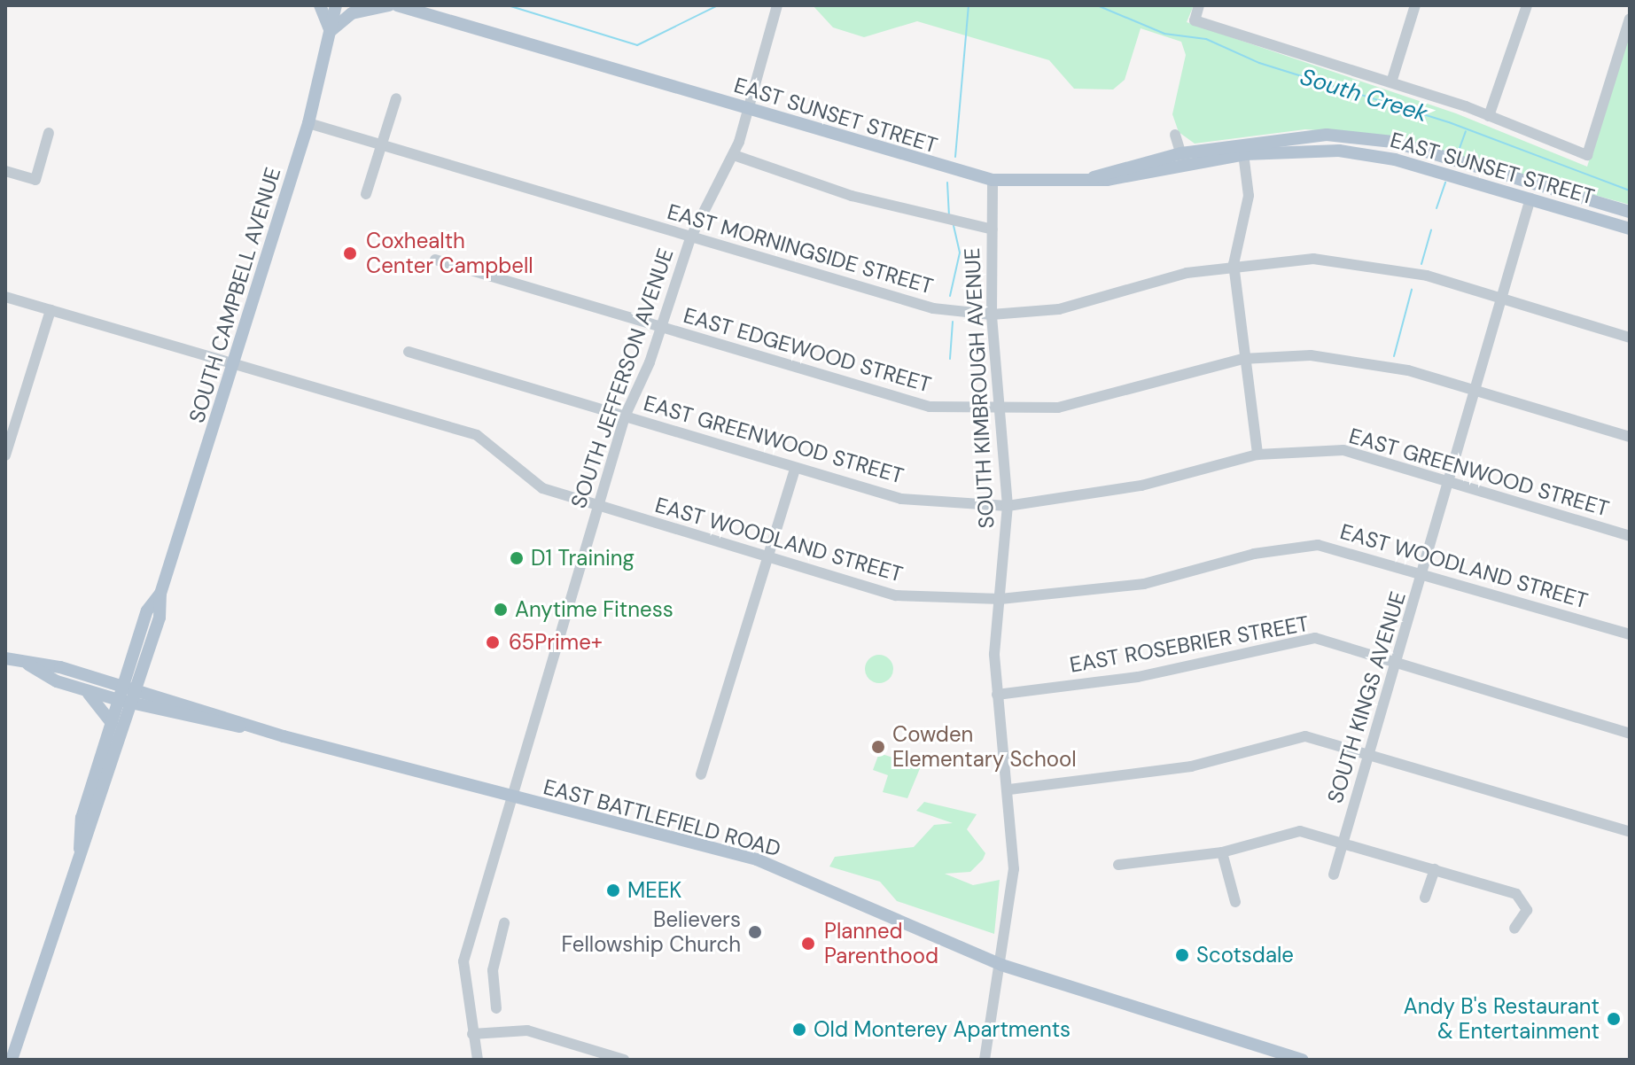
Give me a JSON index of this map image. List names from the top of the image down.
{
  "streets": {
    "main road": ["EAST SUNSET STREET", "SOUTH CAMPBELL AVENUE", "EAST BATTLEFIELD ROAD"],
    "street": [
      "EAST MORNINGSIDE STREET",
      "EAST EDGEWOOD STREET",
      "SOUTH JEFFERSON AVENUE",
      "SOUTH KIMBROUGH AVENUE",
      "EAST GREENWOOD STREET",
      "EAST WOODLAND STREET",
      "EAST ROSEBRIER STREET",
      "SOUTH KINGS AVENUE"
    ]
  },
  "crossings": [
    ["EAST SUNSET STREET", "SOUTH JEFFERSON AVENUE"],
    ["EAST SUNSET STREET", "SOUTH KIMBROUGH AVENUE"],
    ["EAST SUNSET STREET", "SOUTH KINGS AVENUE"],
    ["EAST MORNINGSIDE STREET", "SOUTH CAMPBELL AVENUE"],
    ["EAST MORNINGSIDE STREET", "SOUTH JEFFERSON AVENUE"],
    ["EAST MORNINGSIDE STREET", "SOUTH KIMBROUGH AVENUE"],
    ["EAST MORNINGSIDE STREET", "SOUTH KINGS AVENUE"],
    ["SOUTH CAMPBELL AVENUE", "EAST WOODLAND STREET"],
    ["EAST EDGEWOOD STREET", "SOUTH JEFFERSON AVENUE"],
    ["EAST EDGEWOOD STREET", "SOUTH KIMBROUGH AVENUE"],
    ["EAST EDGEWOOD STREET", "SOUTH KINGS AVENUE"],
    ["SOUTH JEFFERSON AVENUE", "EAST GREENWOOD STREET"],
    ["SOUTH JEFFERSON AVENUE", "EAST WOODLAND STREET"],
    ["SOUTH JEFFERSON AVENUE", "EAST BATTLEFIELD ROAD"],
    ["SOUTH KIMBROUGH AVENUE", "EAST GREENWOOD STREET"],
    ["SOUTH KIMBROUGH AVENUE", "EAST WOODLAND STREET"],
    ["SOUTH KIMBROUGH AVENUE", "EAST ROSEBRIER STREET"],
    ["SOUTH KIMBROUGH AVENUE", "EAST BATTLEFIELD ROAD"],
    ["EAST GREENWOOD STREET", "SOUTH KINGS AVENUE"],
    ["EAST WOODLAND STREET", "SOUTH KINGS AVENUE"],
    ["EAST ROSEBRIER STREET", "SOUTH KINGS AVENUE"]
  ],
  "water": ["South Creek"],
  "places": [
    "Coxhealth Center Campbell",
    "D1 Training",
    "Anytime Fitness",
    "65Prime+",
    "Cowden Elementary School",
    "MEEK",
    "Believers Fellowship Church",
    "Planned Parenthood",
    "Scotsdale",
    "Andy B's Restaurant & Entertainment",
    "Old Monterey Apartments"
  ]
}
